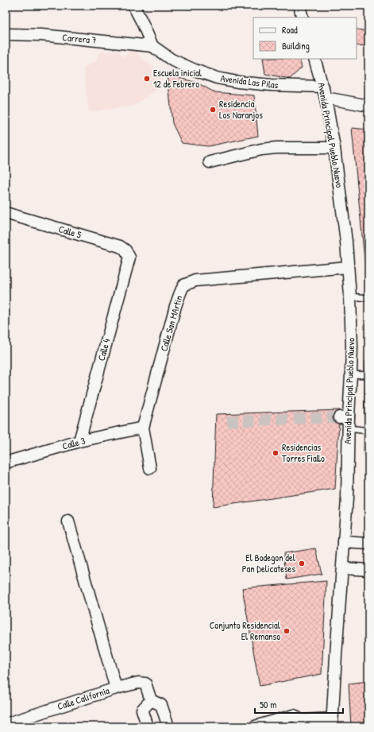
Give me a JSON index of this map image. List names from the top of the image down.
{
  "streets": {
    "street": [
      "Carrera 7",
      "Avenida Las Pilas",
      "Avenida Principal Pueblo Nuevo",
      "Calle 5",
      "Calle San MArtin",
      "Calle 4",
      "Calle 3",
      "Calle California"
    ]
  },
  "crossings": [
    ["Carrera 7", "Avenida Las Pilas"],
    ["Avenida Las Pilas", "Avenida Principal Pueblo Nuevo"],
    ["Avenida Principal Pueblo Nuevo", "Calle San MArtin"],
    ["Calle 5", "Calle 4"],
    ["Calle San MArtin", "Calle 3"],
    ["Calle 4", "Calle 3"]
  ],
  "places": [
    "Escuela inicial 12 de Febrero",
    "Residencia Los Naranjos",
    "Residencias Torres Fiallo",
    "El Bodegon del Pan Delicateses",
    "Conjunto Residencial El Remanso"
  ],
  "legend": ["Road", "Building"],
  "scale_bar": "50 m"
}
